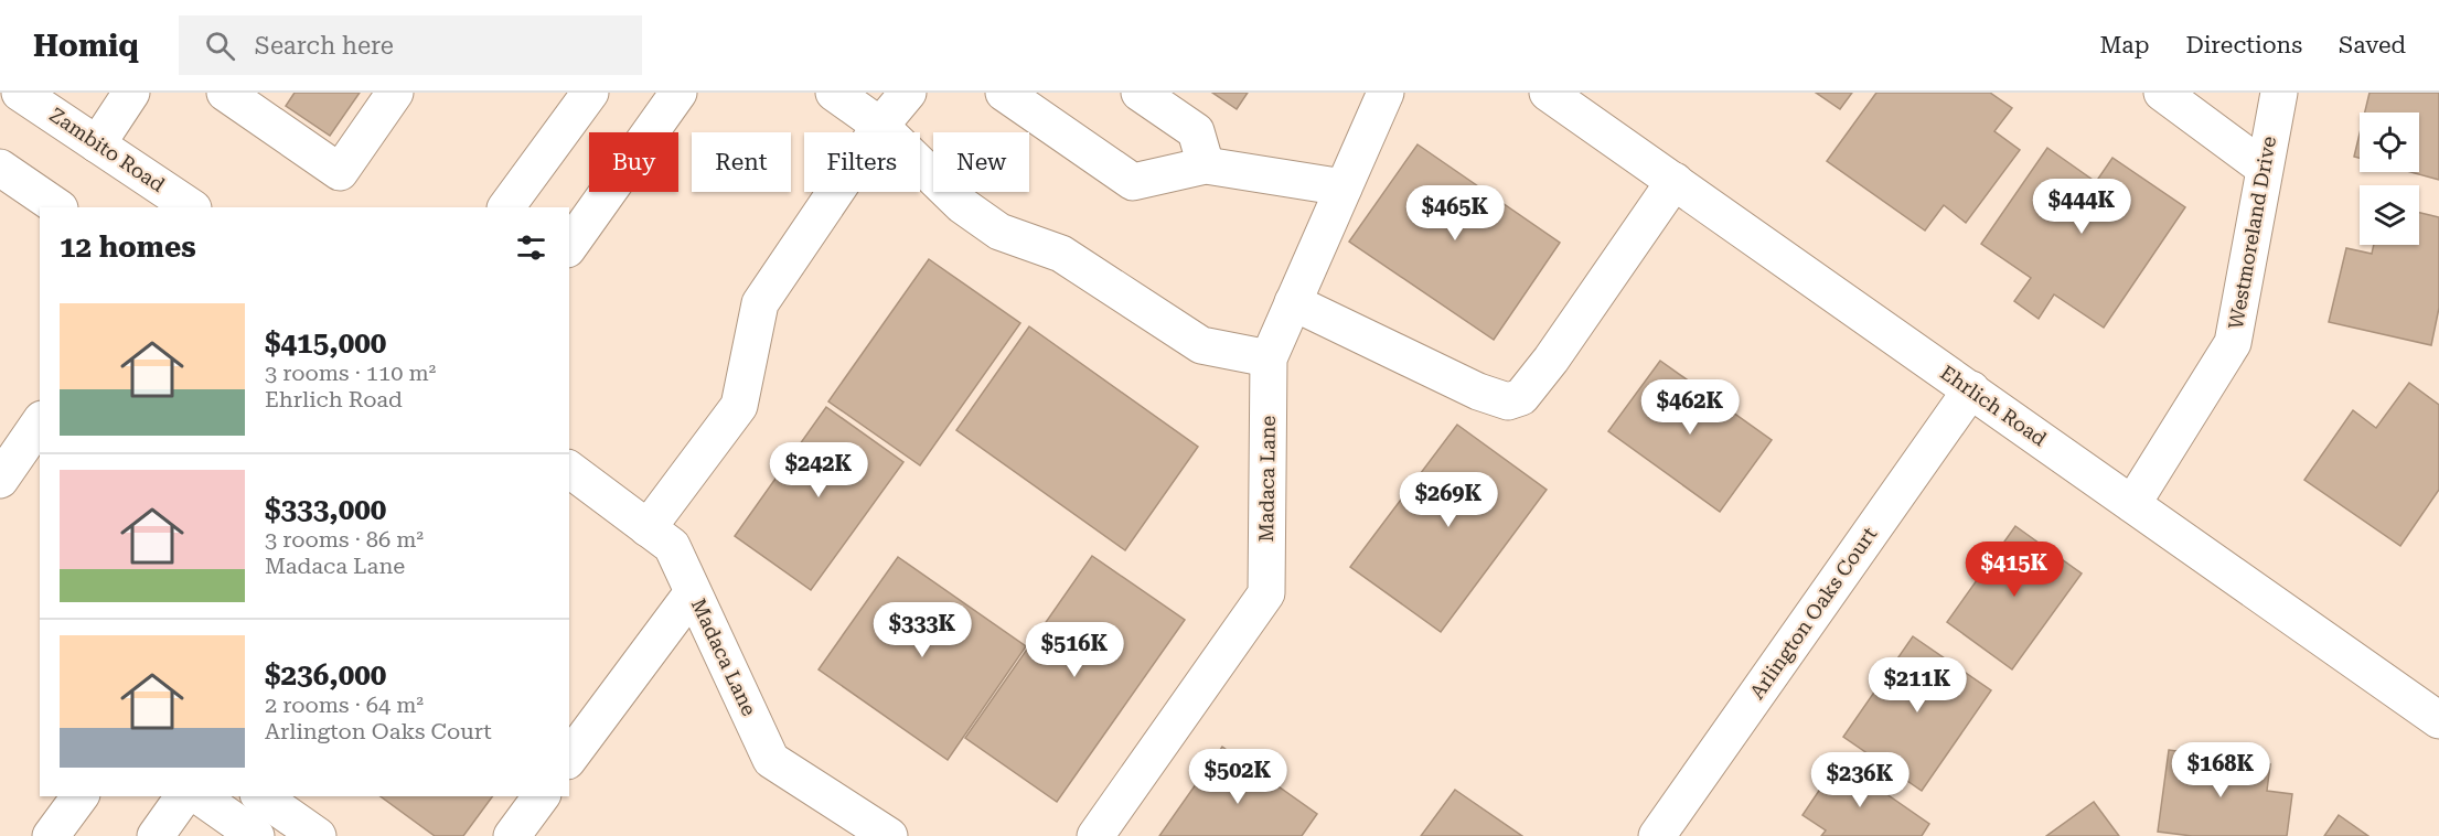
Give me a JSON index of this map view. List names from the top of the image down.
{
  "streets": {
    "street": [
      "Zambito Road",
      "Westmoreland Drive",
      "Ehrlich Road",
      "Madaca Lane",
      "Arlington Oaks Court"
    ]
  },
  "crossings": [
    ["Westmoreland Drive", "Ehrlich Road"],
    ["Ehrlich Road", "Arlington Oaks Court"]
  ],
  "page": {
    "header": "Homiq",
    "search": "Search here",
    "nav": ["Map", "Directions", "Saved"],
    "chip": [
      "Buy",
      "Rent",
      "Filters",
      "New"
    ],
    "price": [
      "$444K",
      "$465K",
      "$462K",
      "$242K",
      "$269K",
      "$415K",
      "$333K",
      "$516K",
      "$211K",
      "$168K",
      "$502K",
      "$236K"
    ],
    "heading": "12 homes",
    "list": [
      {
        "name": "$415,000",
        "note": "3 rooms · 110 m² · Ehrlich Road"
      },
      {
        "name": "$333,000",
        "note": "3 rooms · 86 m² · Madaca Lane"
      },
      {
        "name": "$236,000",
        "note": "2 rooms · 64 m² · Arlington Oaks Court"
      }
    ]
  }
}
